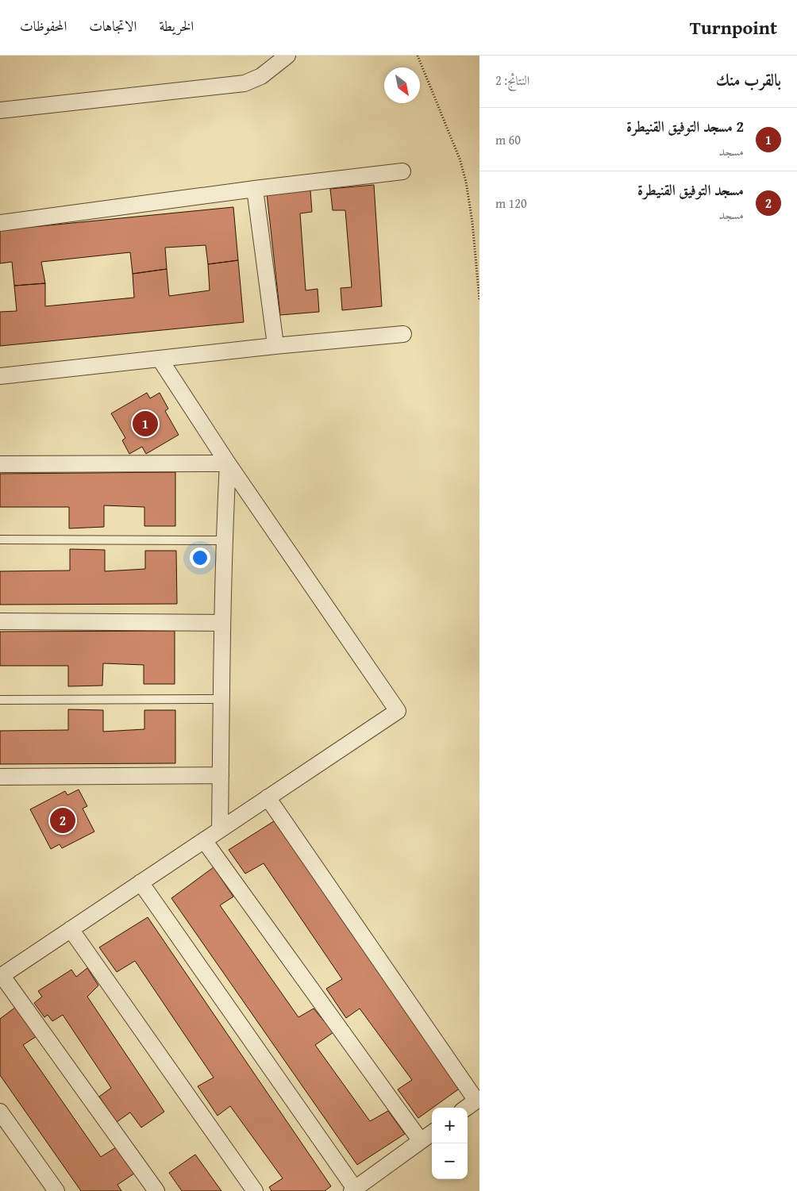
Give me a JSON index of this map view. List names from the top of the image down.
{
  "north": "bottom right",
  "page": {
    "header": "Turnpoint",
    "nav": ["الخريطة", "الاتجاهات", "المحفوظات"],
    "heading": ["بالقرب منك", "النتائج: 2"],
    "list": [
      {
        "mark": "1",
        "name": "2 مسجد التوفيق القنيطرة",
        "note": "مسجد",
        "value": "60 m"
      },
      {
        "mark": "2",
        "name": "مسجد التوفيق القنيطرة",
        "note": "مسجد",
        "value": "120 m"
      }
    ],
    "pins": ["1", "2"],
    "map_buttons": ["+", "−"]
  }
}
